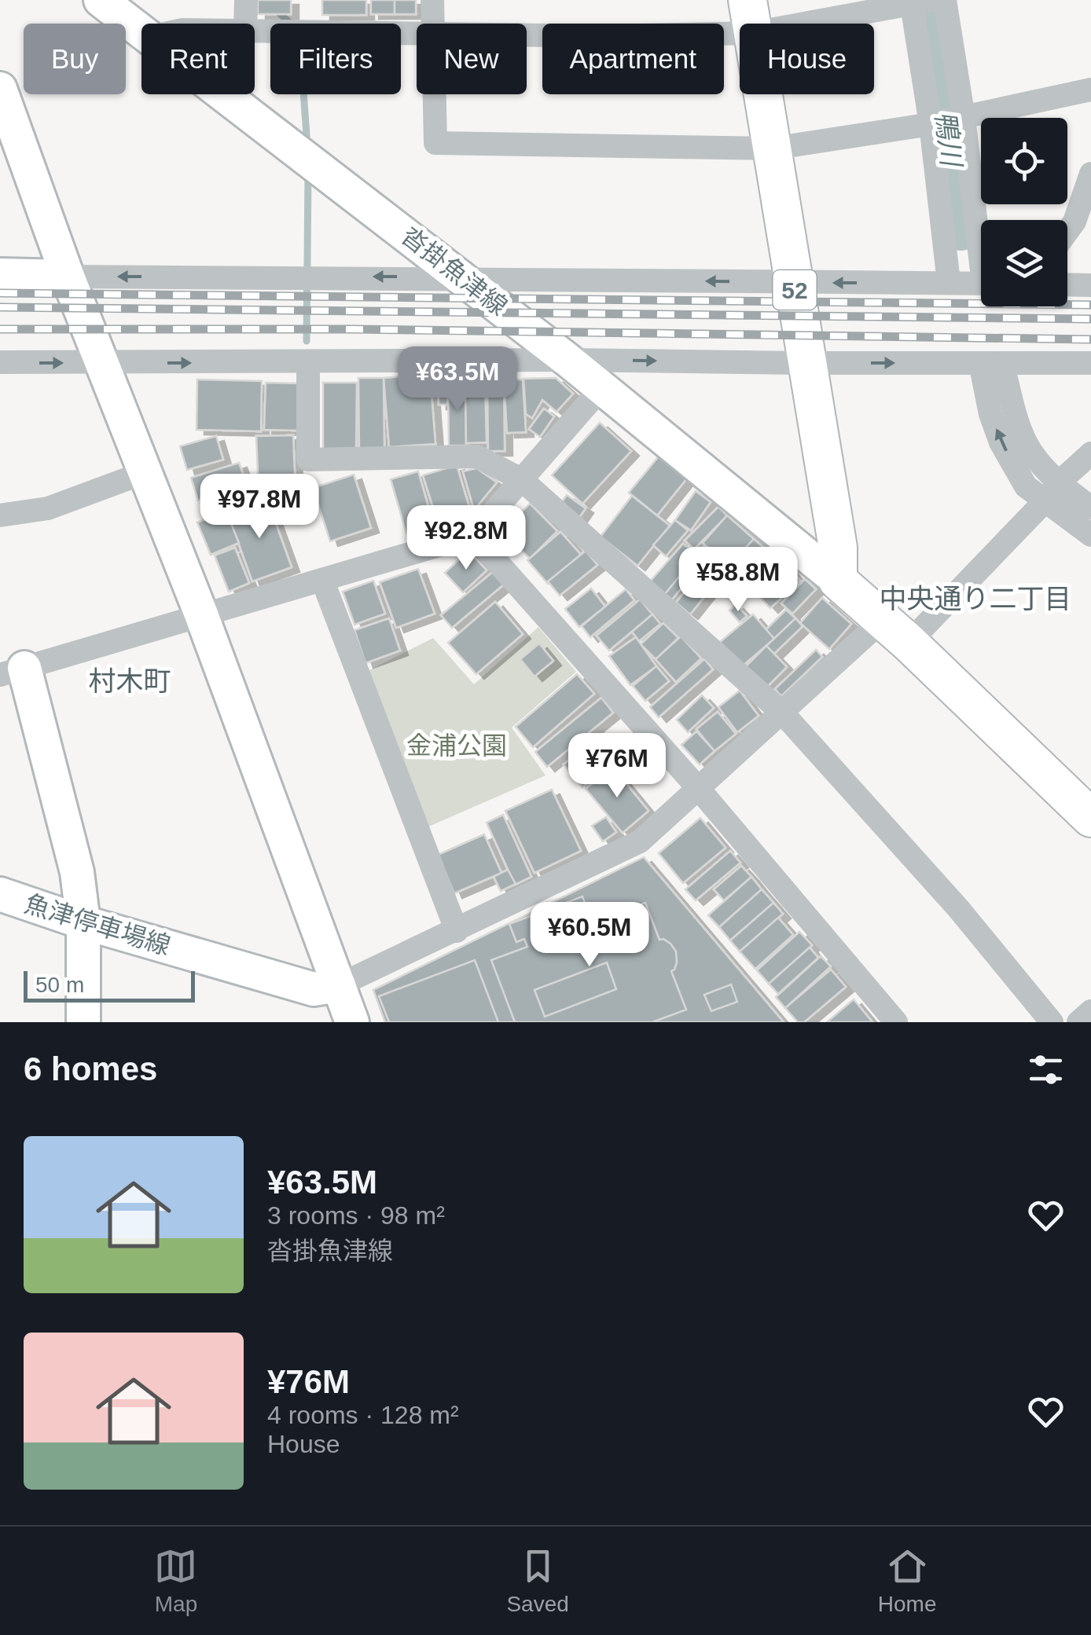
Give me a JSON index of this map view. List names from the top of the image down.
{
  "streets": {
    "main road": ["52"],
    "street": ["沓掛魚津線", "魚津停車場線"]
  },
  "crossings": [
    ["沓掛魚津線", "52"]
  ],
  "districts": ["中央通り二丁目", "村木町"],
  "water": ["鴨川"],
  "parks": ["金浦公園"],
  "scale_bar": "50 m",
  "page": {
    "chip": [
      "Buy",
      "Rent",
      "Filters",
      "New",
      "Apartment",
      "House"
    ],
    "price": [
      "¥63.5M",
      "¥97.8M",
      "¥92.8M",
      "¥58.8M",
      "¥76M",
      "¥60.5M"
    ],
    "scale": "50 m",
    "heading": "6 homes",
    "list": [
      {
        "name": "¥63.5M",
        "note": "3 rooms · 98 m² · 沓掛魚津線"
      },
      {
        "name": "¥76M",
        "note": "4 rooms · 128 m² · House"
      }
    ],
    "tabs": ["Map", "Saved", "Home"]
  }
}
